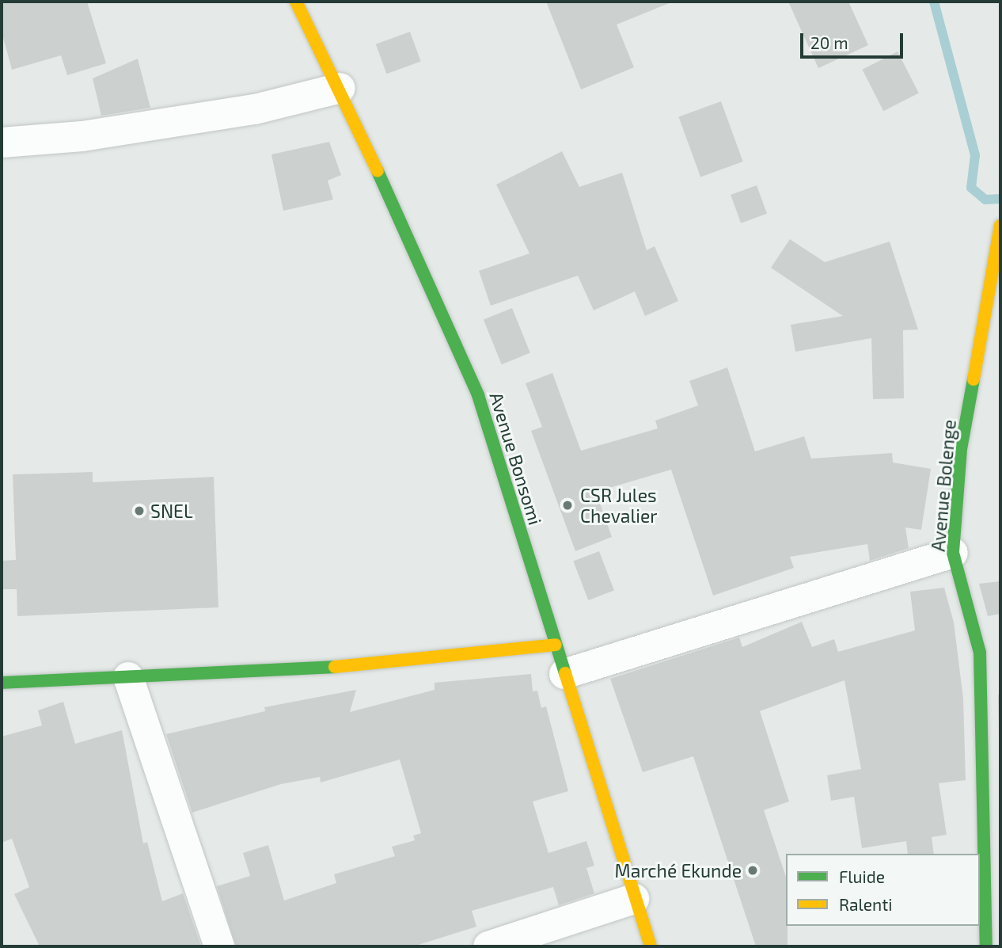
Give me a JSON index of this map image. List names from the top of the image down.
{
  "streets": {
    "street": ["Avenue Bonsomi", "Avenue Bolenge"]
  },
  "places": ["CSR Jules Chevalier", "SNEL", "Marché Ekunde"],
  "legend": ["Fluide", "Ralenti"],
  "scale_bar": "20 m"
}
